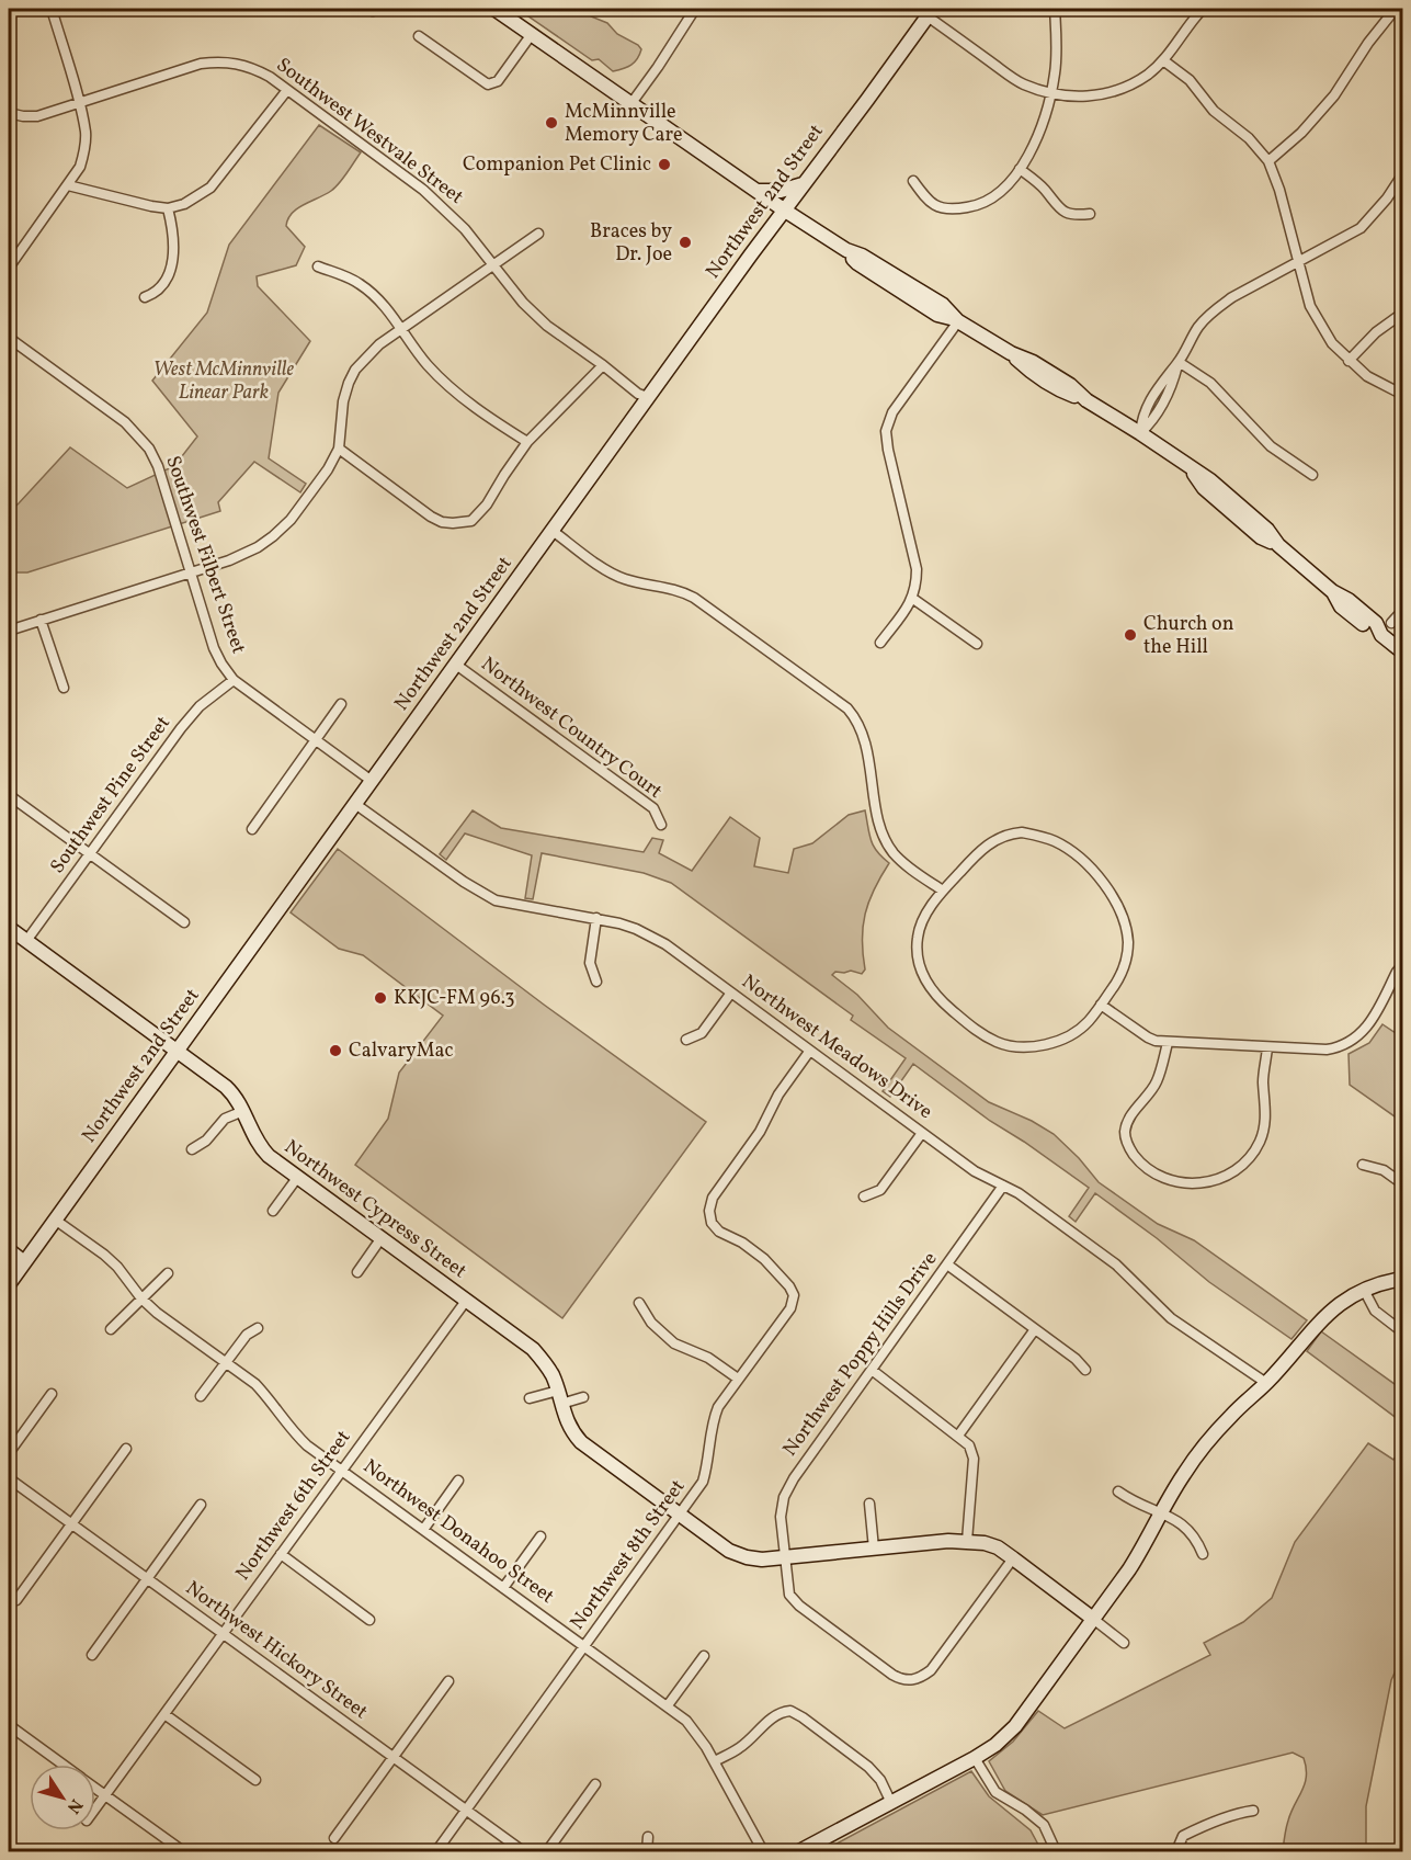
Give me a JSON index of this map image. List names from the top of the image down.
{
  "streets": {
    "street": [
      "Southwest Westvale Street",
      "Northwest 2nd Street",
      "Southwest Filbert Street",
      "Northwest Country Court",
      "Southwest Pine Street",
      "Northwest Meadows Drive",
      "Northwest Cypress Street",
      "Northwest Poppy Hills Drive",
      "Northwest 6th Street",
      "Northwest Donahoo Street",
      "Northwest 8th Street",
      "Northwest Hickory Street"
    ]
  },
  "crossings": [
    ["Southwest Westvale Street", "Northwest 2nd Street"],
    ["Northwest 2nd Street", "Southwest Filbert Street"],
    ["Northwest 2nd Street", "Northwest Country Court"],
    ["Northwest 2nd Street", "Northwest Meadows Drive"],
    ["Northwest 2nd Street", "Northwest Cypress Street"],
    ["Northwest 2nd Street", "Northwest Donahoo Street"],
    ["Southwest Filbert Street", "Southwest Pine Street"],
    ["Southwest Pine Street", "Northwest Cypress Street"],
    ["Northwest Meadows Drive", "Northwest Poppy Hills Drive"],
    ["Northwest Meadows Drive", "Northwest 8th Street"],
    ["Northwest Cypress Street", "Northwest Poppy Hills Drive"],
    ["Northwest Cypress Street", "Northwest 6th Street"],
    ["Northwest Cypress Street", "Northwest 8th Street"],
    ["Northwest 6th Street", "Northwest Donahoo Street"],
    ["Northwest 6th Street", "Northwest Hickory Street"],
    ["Northwest Donahoo Street", "Northwest 8th Street"],
    ["Northwest 8th Street", "Northwest Hickory Street"]
  ],
  "parks": ["West McMinnville Linear Park"],
  "places": [
    "McMinnville Memory Care",
    "Companion Pet Clinic",
    "Braces by Dr. Joe",
    "Church on the Hill",
    "KKJC-FM 96.3",
    "CalvaryMac"
  ],
  "north": "bottom right"
}
